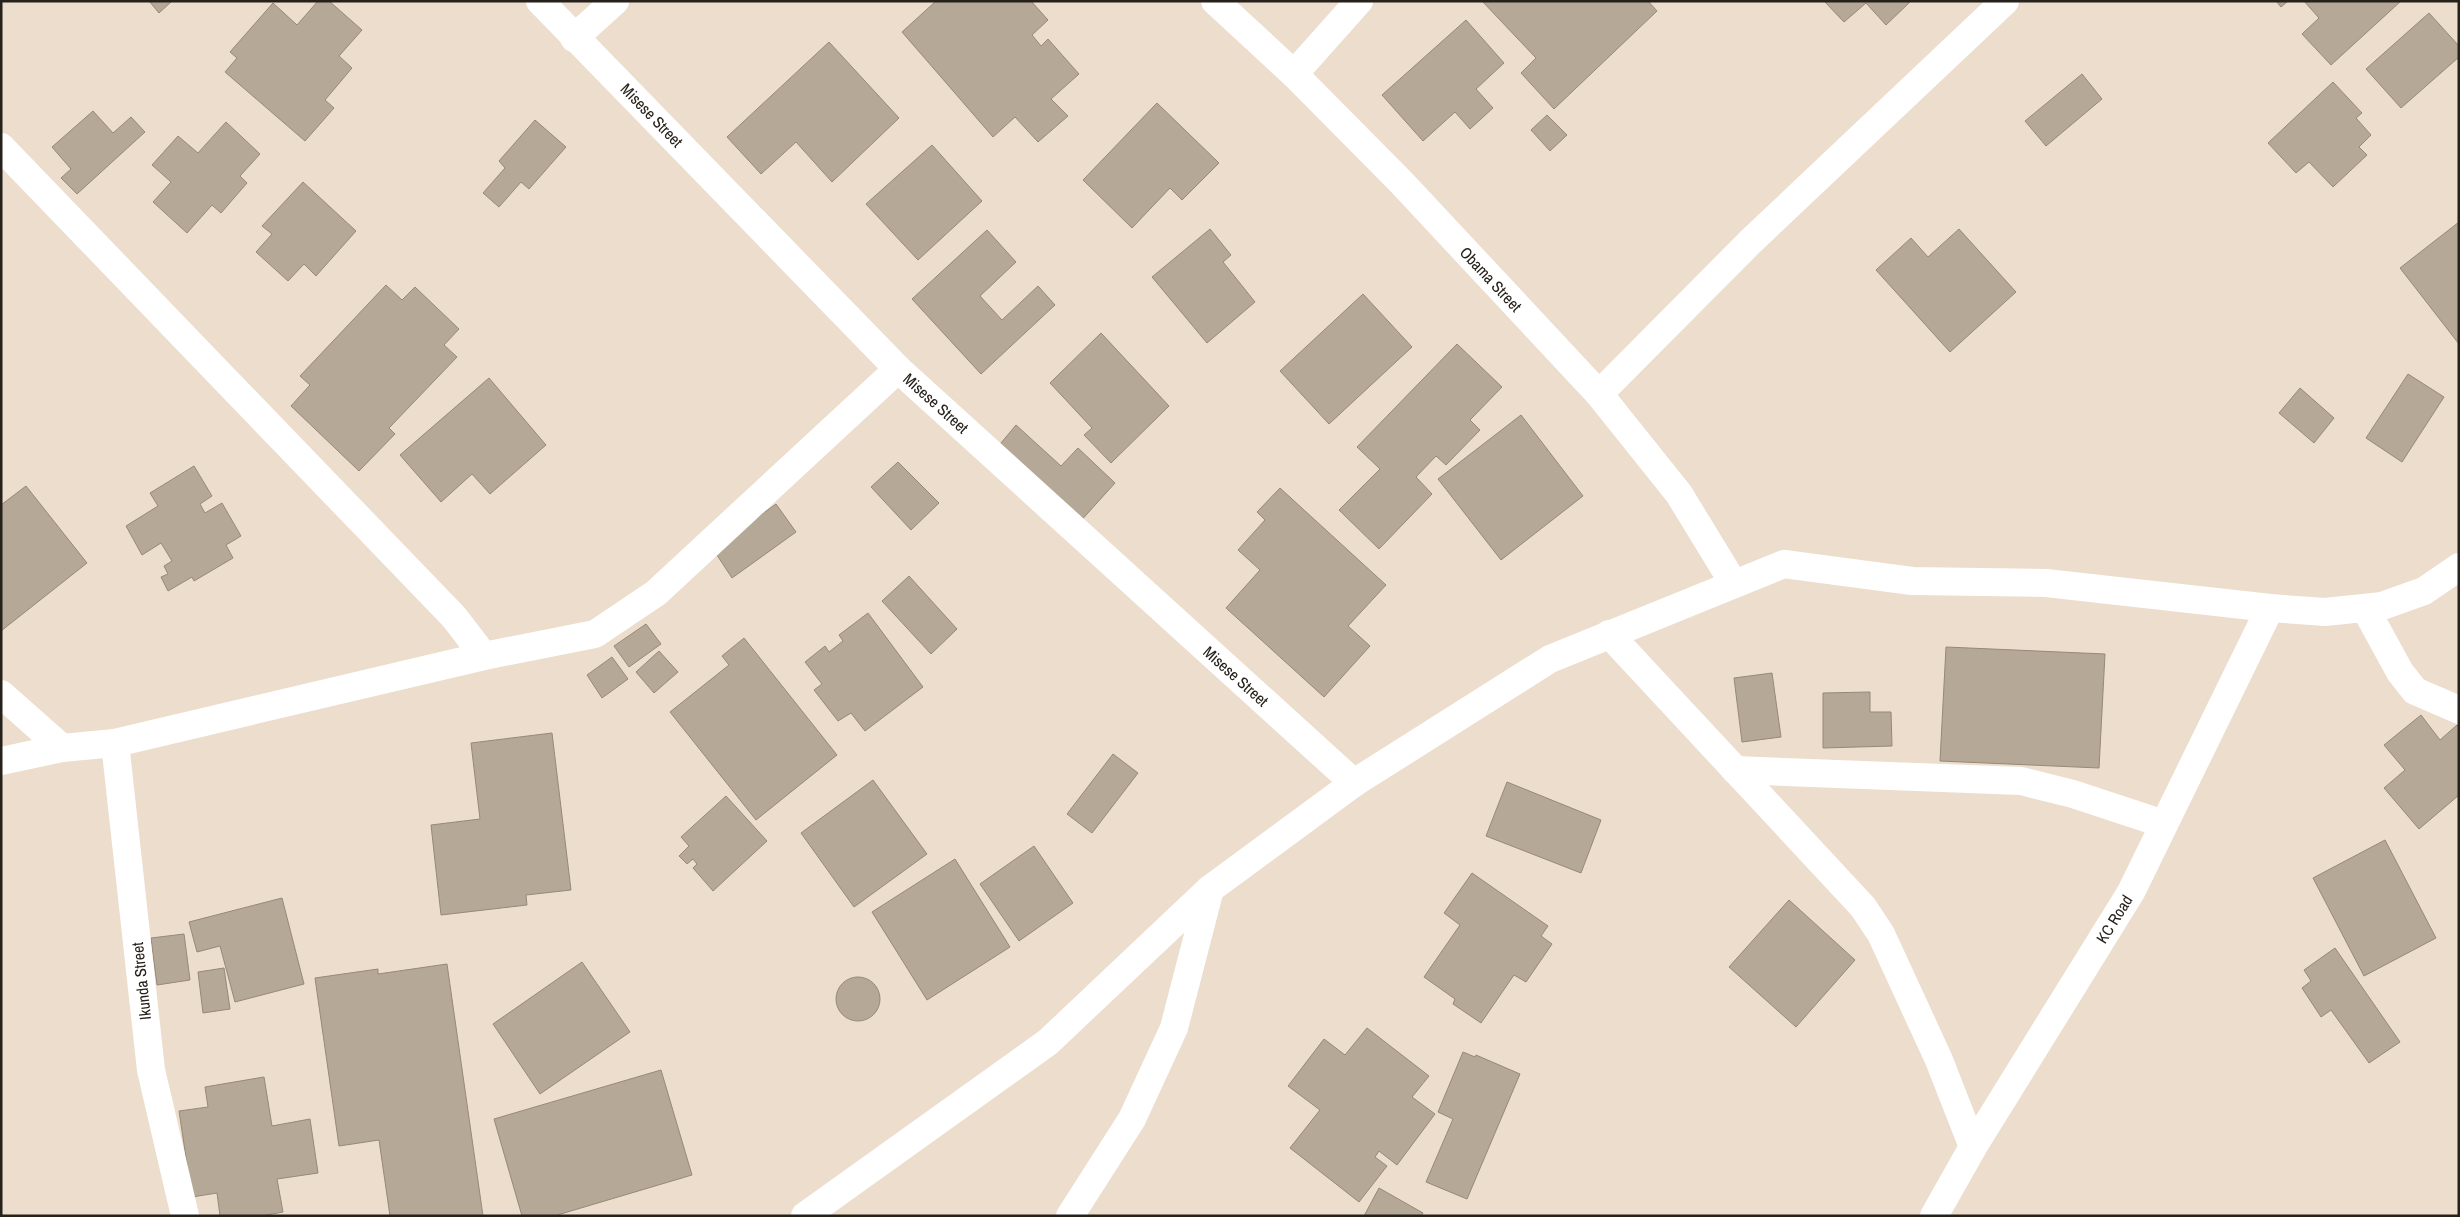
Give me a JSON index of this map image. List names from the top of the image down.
{
  "streets": {
    "street": [
      "Misese Street",
      "Obama Street",
      "KC Road",
      "Ikunda Street"
    ]
  }
}
